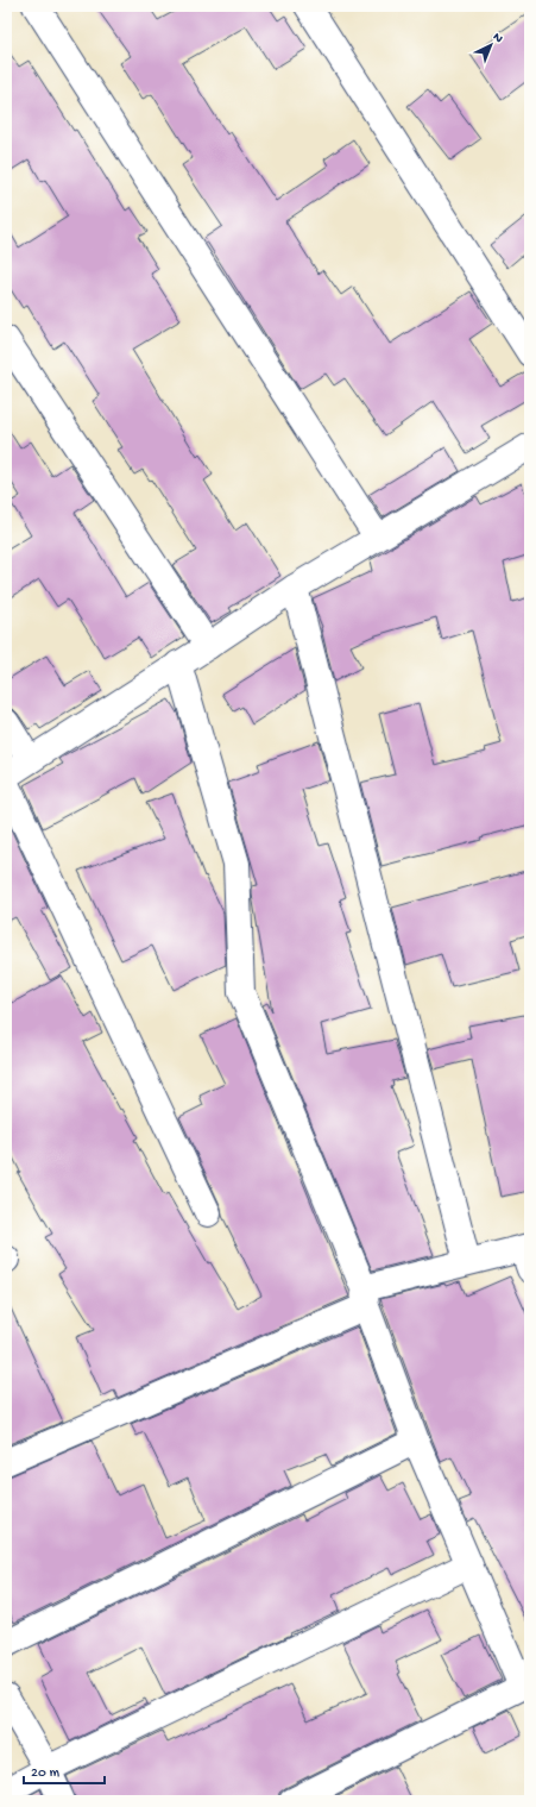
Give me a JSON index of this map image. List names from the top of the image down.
{
  "scale_bar": "20 m",
  "north": "top right"
}
